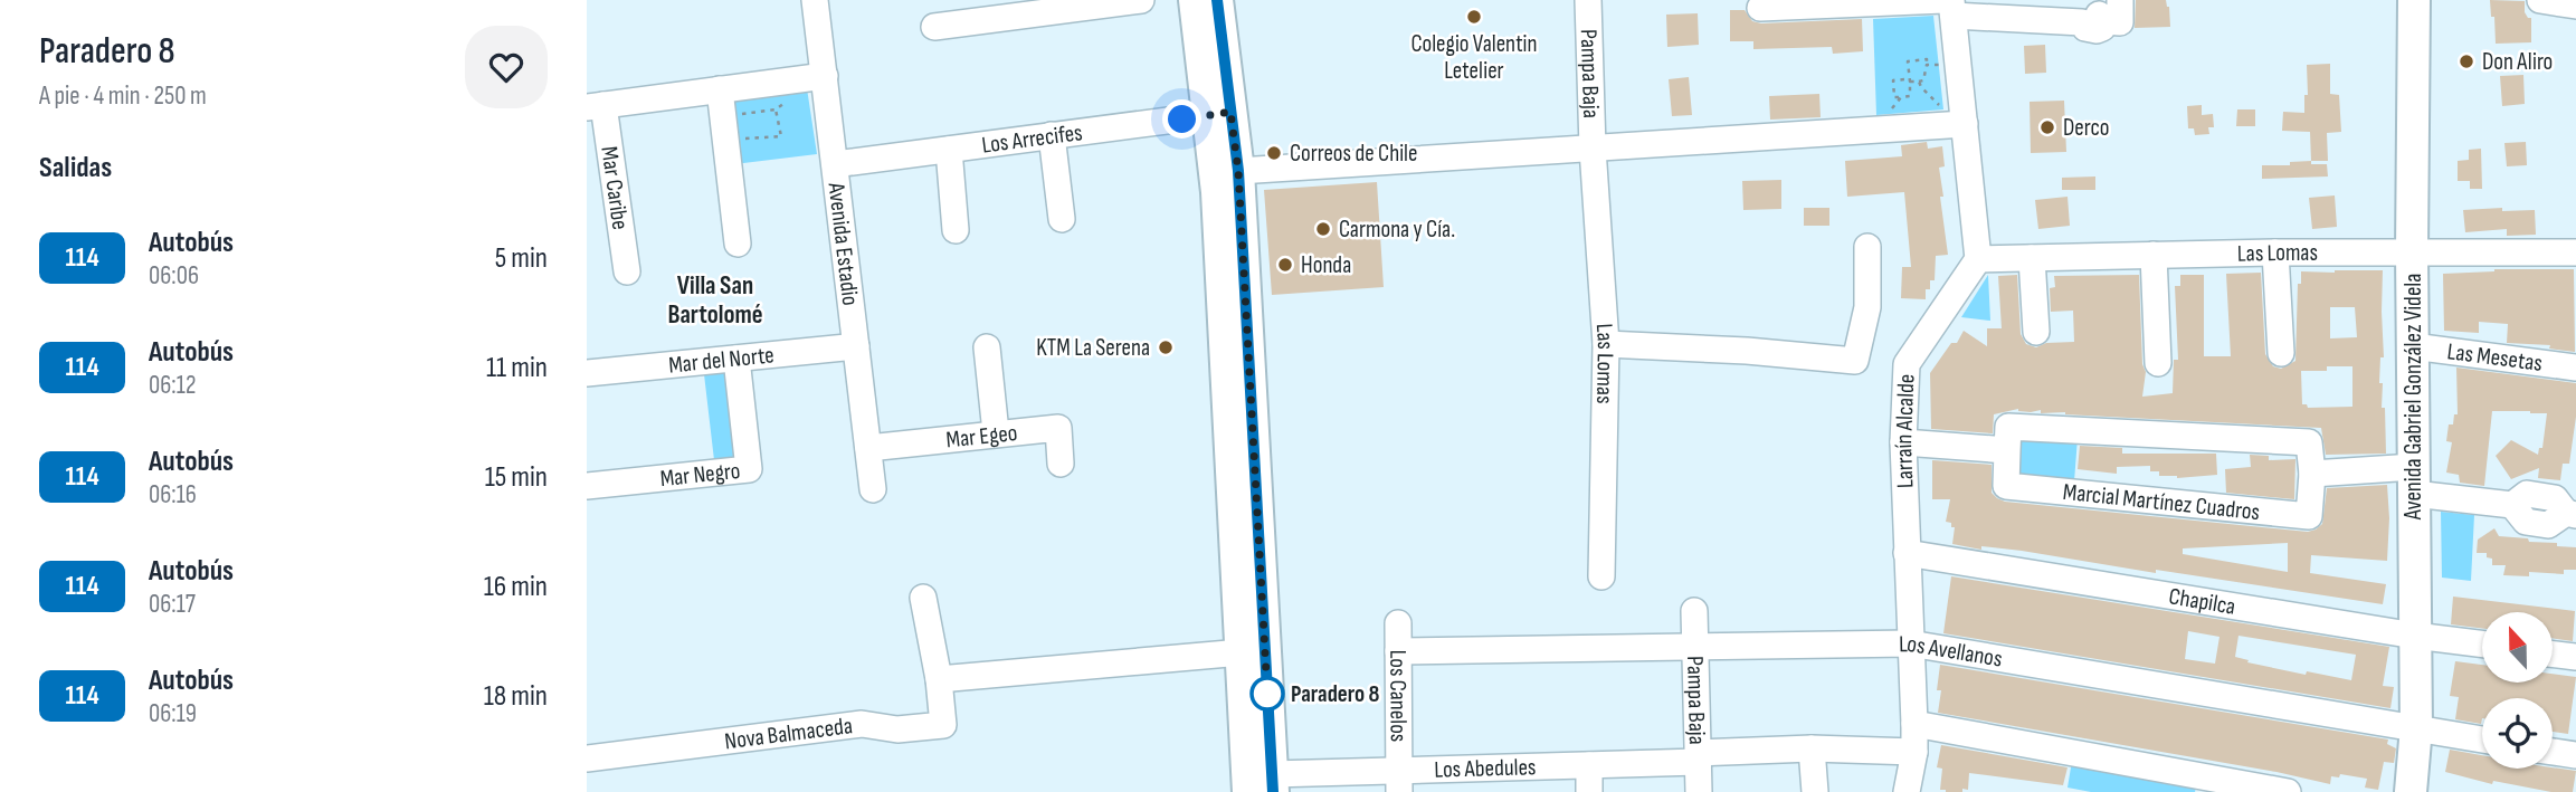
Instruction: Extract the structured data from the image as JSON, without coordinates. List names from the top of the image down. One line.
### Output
{"streets":{"main road":["Avenida Gabriel González Videla"],"street":["Pampa Baja","Los Arrecifes","Mar Caribe","Avenida Estadio","Las Lomas","Las Mesetas","Mar del Norte","Larraín Alcalde","Mar Egeo","Mar Negro","Marcial Martínez Cuadros","Chapilca","Los Avellanos","Los Canelos","Nova Balmaceda","Los Abedules"]},"crossings":[["Pampa Baja","Las Lomas"],["Pampa Baja","Los Avellanos"],["Pampa Baja","Los Abedules"],["Los Arrecifes","Avenida Estadio"],["Avenida Estadio","Mar del Norte"],["Avenida Estadio","Mar Egeo"],["Las Lomas","Avenida Gabriel González Videla"],["Las Lomas","Larraín Alcalde"],["Las Mesetas","Avenida Gabriel González Videla"],["Mar del Norte","Mar Negro"],["Avenida Gabriel González Videla","Chapilca"],["Avenida Gabriel González Videla","Los Avellanos"],["Larraín Alcalde","Chapilca"],["Larraín Alcalde","Los Avellanos"],["Larraín Alcalde","Los Abedules"],["Los Avellanos","Los Canelos"],["Los Canelos","Los Abedules"]],"districts":["Villa San Bartolomé"],"places":["Colegio Valentin Letelier","Don Aliro","Derco","Correos de Chile","Carmona y Cía.","Honda","KTM La Serena","Paradero 8"],"lines":["bus line 114"],"north":"top","page":{"heading":[["Paradero 8","A pie · 4 min · 250 m"],"Salidas"],"list":[{"mark":"114","name":"Autobús","note":"06:06","value":"5 min"},{"mark":"114","name":"Autobús","note":"06:12","value":"11 min"},{"mark":"114","name":"Autobús","note":"06:16","value":"15 min"},{"mark":"114","name":"Autobús","note":"06:17","value":"16 min"},{"mark":"114","name":"Autobús","note":"06:19","value":"18 min"}]}}
